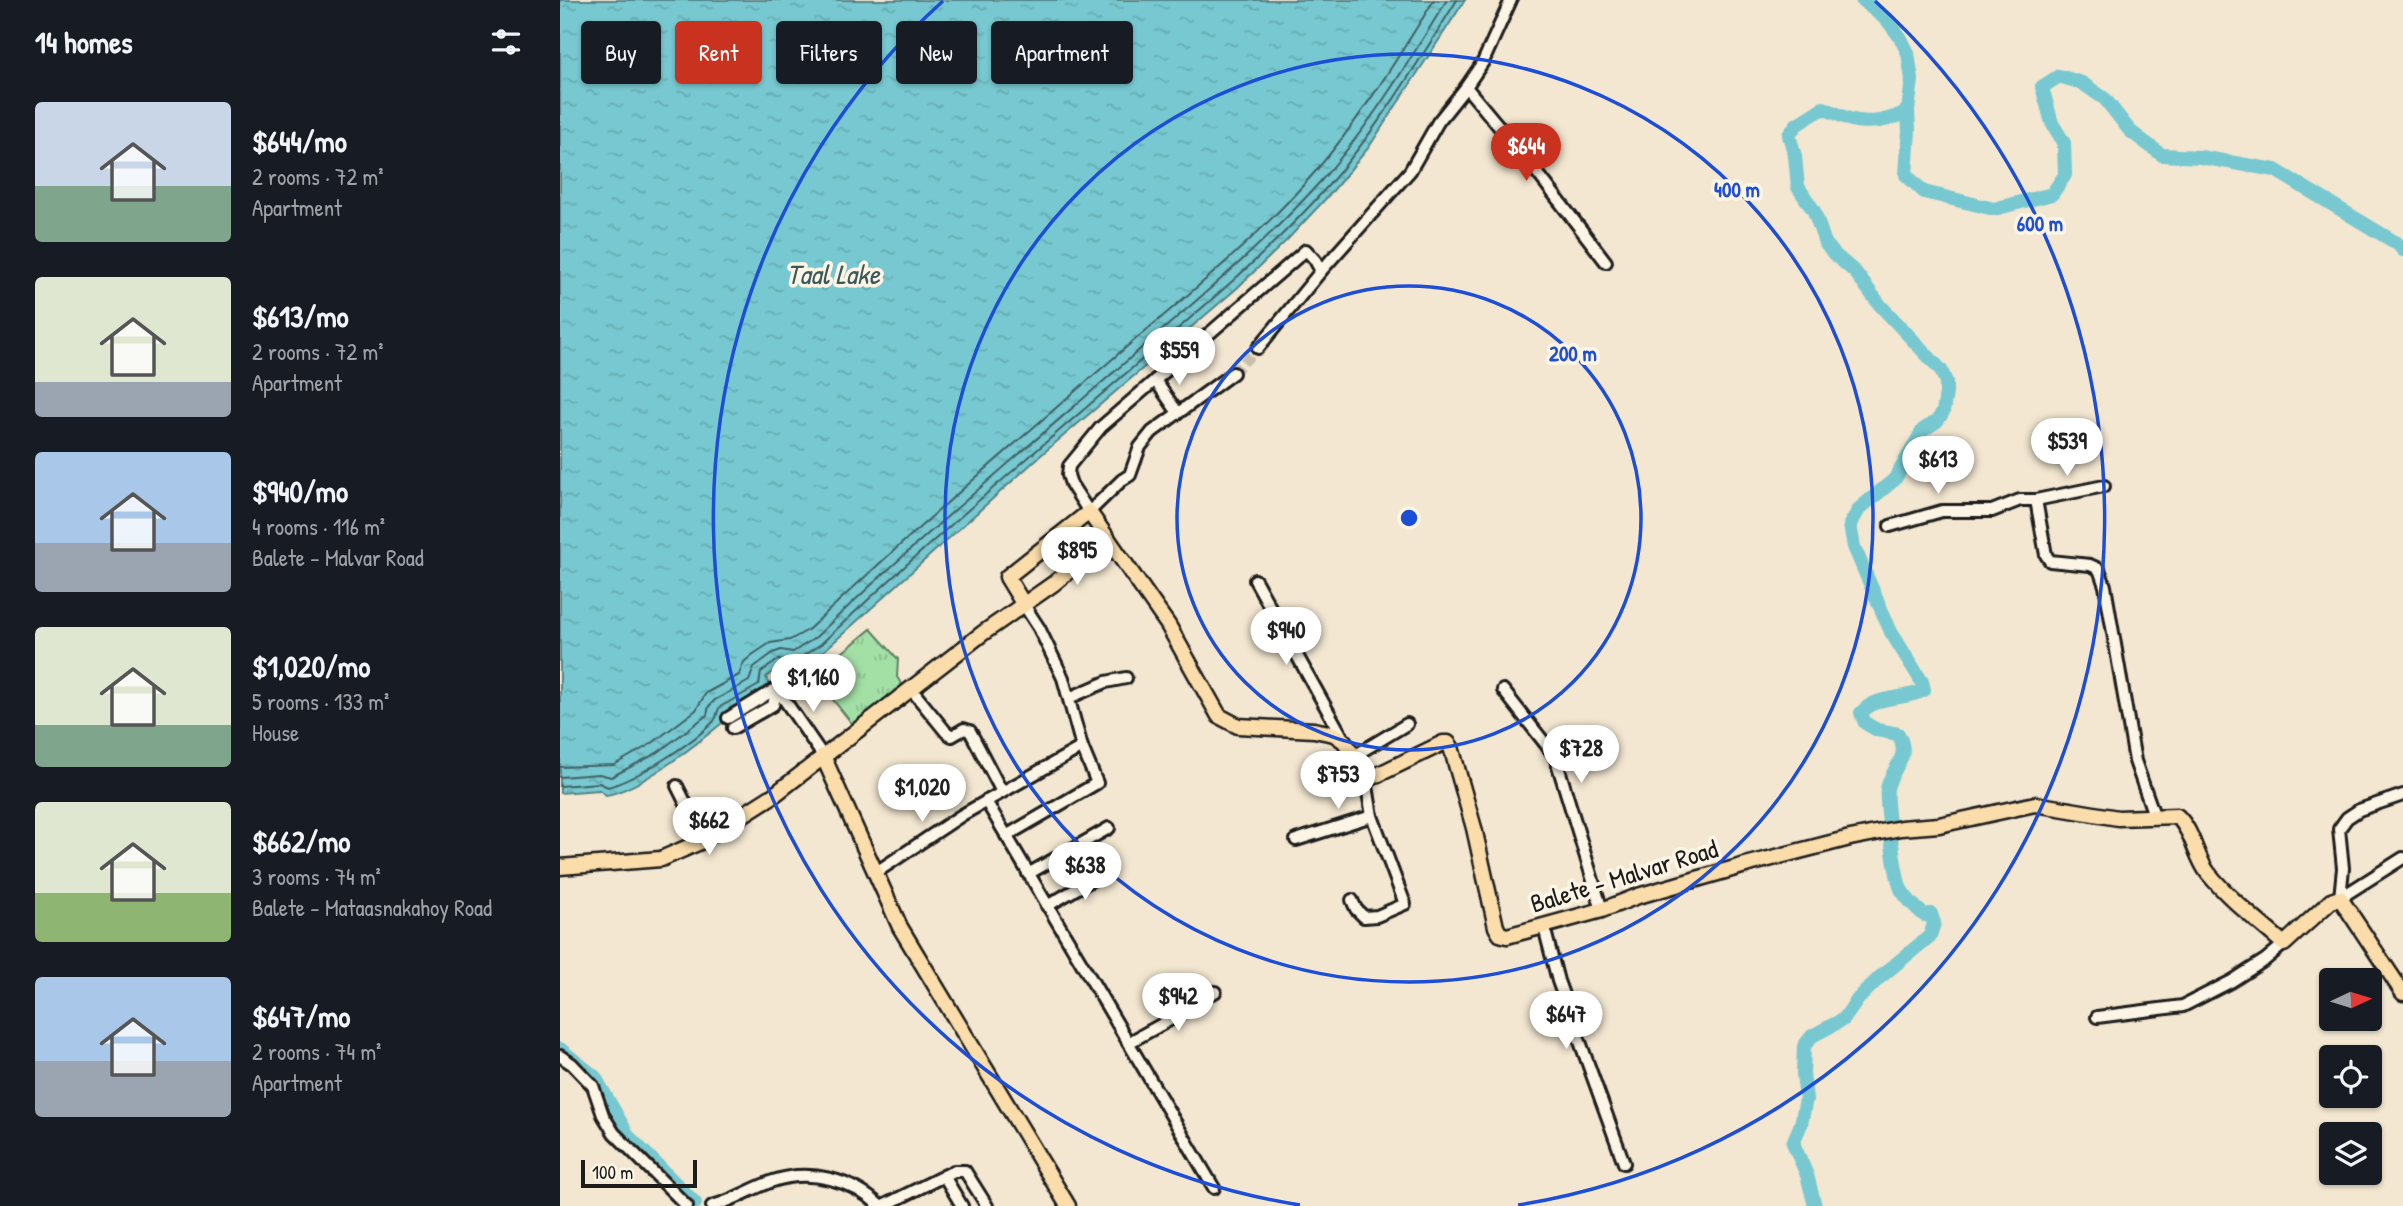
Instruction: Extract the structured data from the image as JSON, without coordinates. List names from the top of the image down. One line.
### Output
{"streets":{"main road":["Balete - Malvar Road"]},"water":["Taal Lake"],"scale_bar":"100 m","north":"right","page":{"heading":"14 homes","chip":["Buy","Rent","Filters","New","Apartment"],"list":[{"name":"$644/mo","note":"2 rooms · 72 m² · Apartment"},{"name":"$613/mo","note":"2 rooms · 72 m² · Apartment"},{"name":"$940/mo","note":"4 rooms · 116 m² · Balete - Malvar Road"},{"name":"$1,020/mo","note":"5 rooms · 133 m² · House"},{"name":"$662/mo","note":"3 rooms · 74 m² · Balete - Mataasnakahoy Road"},{"name":"$647/mo","note":"2 rooms · 74 m² · Apartment"}],"price":["$644","$559","$539","$613","$895","$940","$1,160","$728","$753","$1,020","$662","$638","$942","$647"],"scale":"100 m"},"rings":["400 m","600 m","200 m"]}
